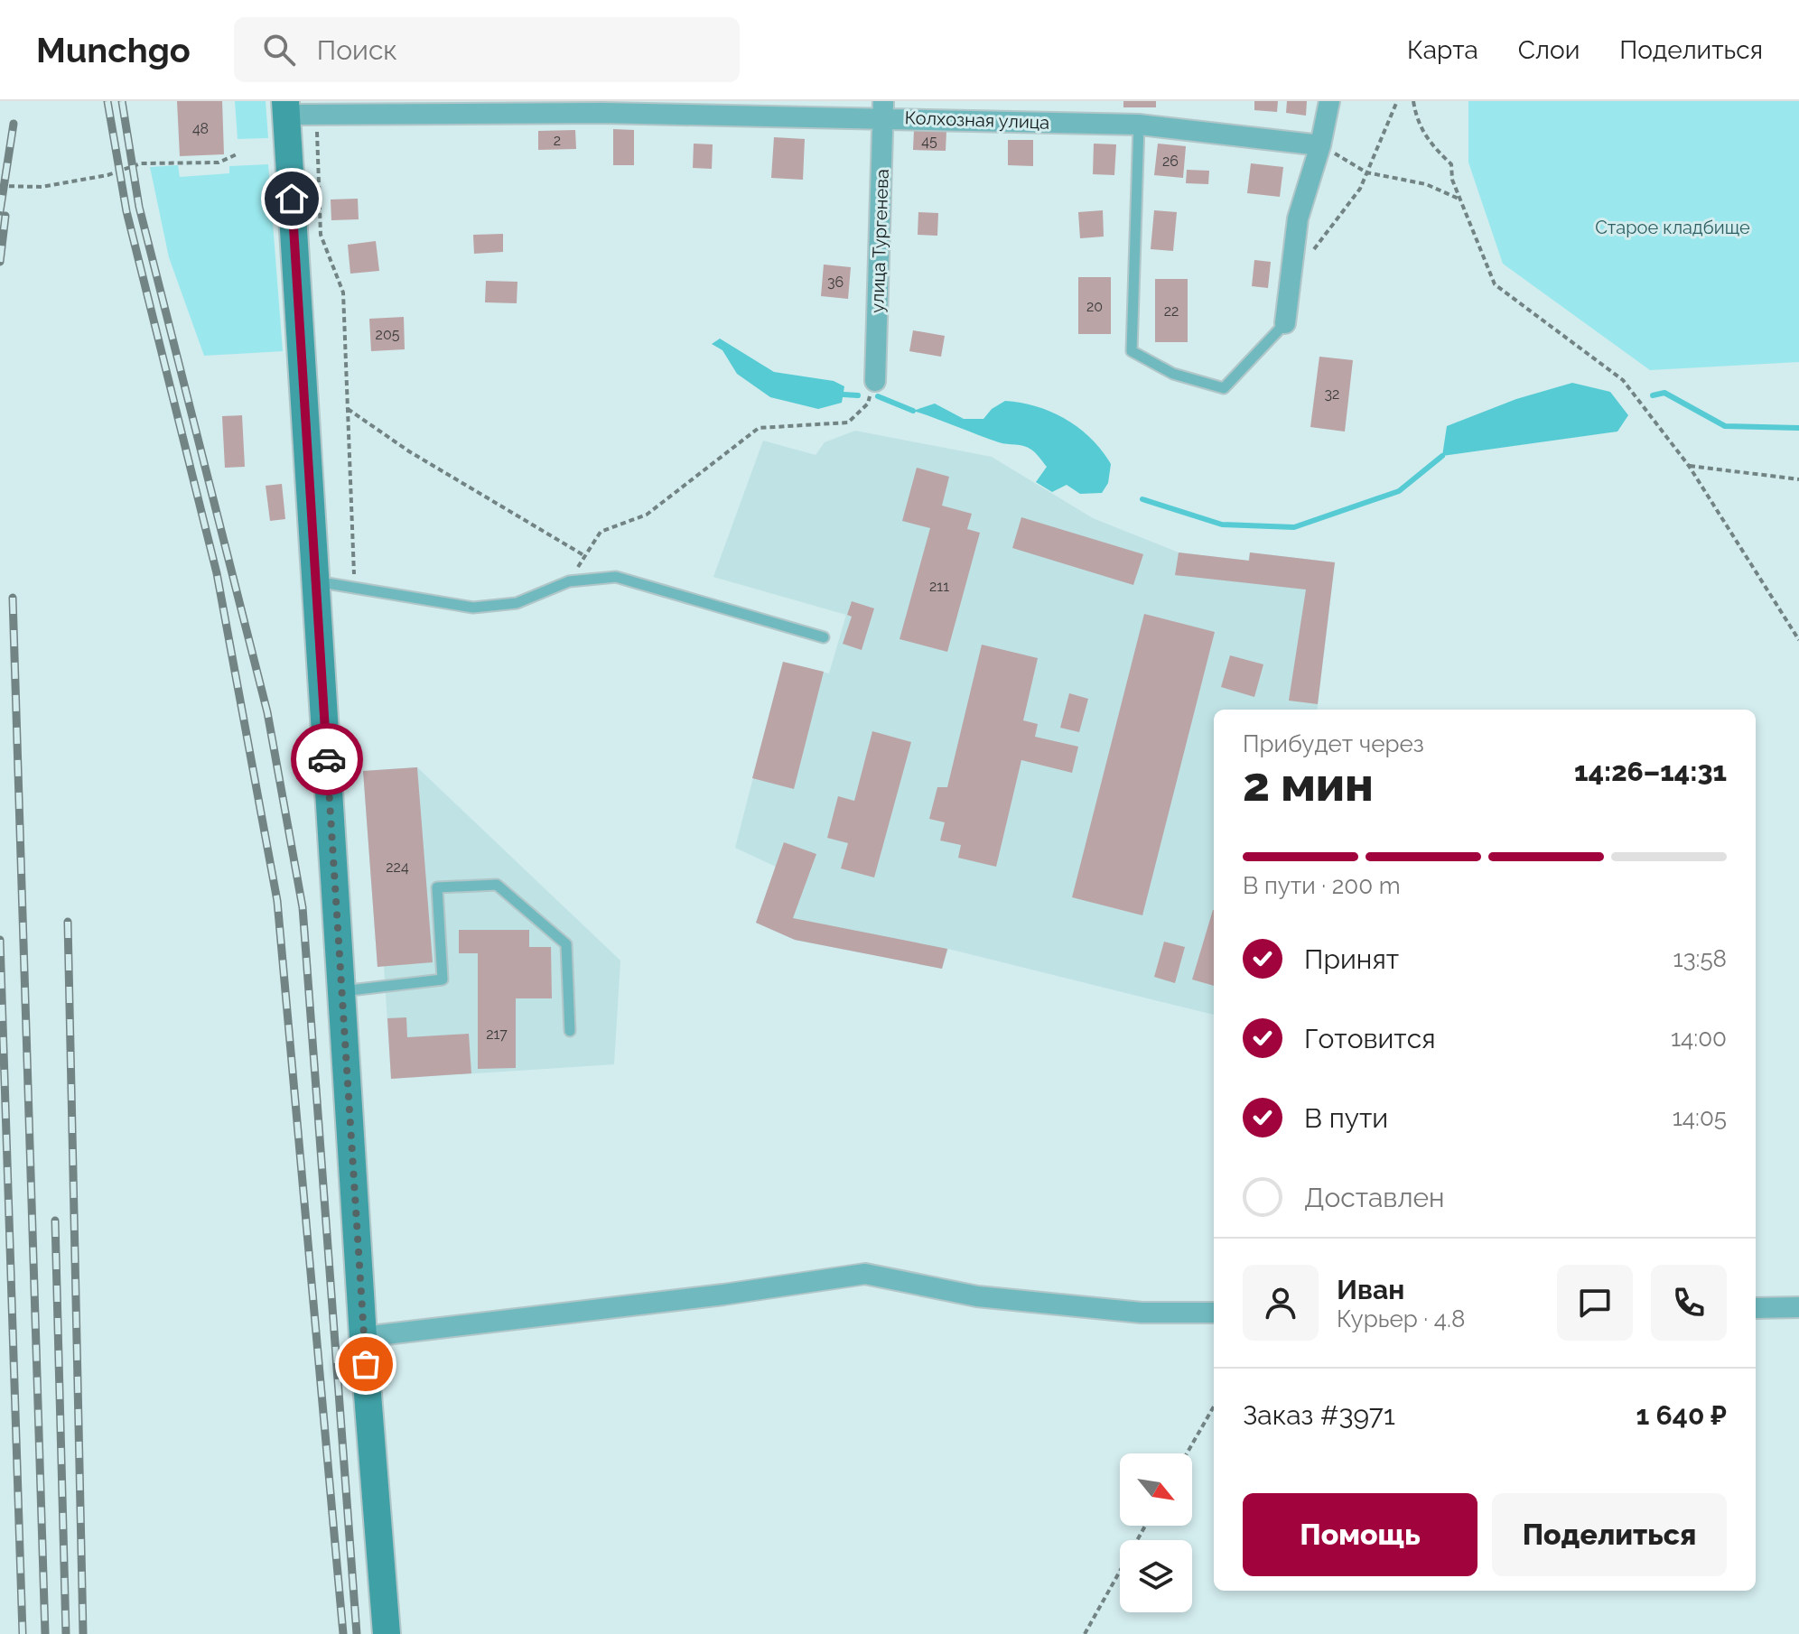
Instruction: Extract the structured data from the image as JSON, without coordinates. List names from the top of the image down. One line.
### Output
{"streets":{"street":["Колхозная улица","улица Тургенева"]},"crossings":[["Колхозная улица","улица Тургенева"]],"parks":["Старое кладбище"],"house_numbers":["48","2","45","26","36","20","22","205","32","211","224","217"],"north":"bottom right","page":{"header":"Munchgo","search":"Поиск","nav":["Карта","Слои","Поделиться"],"heading":["2 мин","Прибудет через","14:26–14:31"],"panel":["Иван","Курьер · 4.8","Заказ #3971","1 640 ₽"],"bar":"В пути · 200 m","list":[["Принят","13:58"],["Готовится","14:00"],["В пути","14:05"],"Доставлен"],"buttons":["Помощь","Поделиться"]}}
